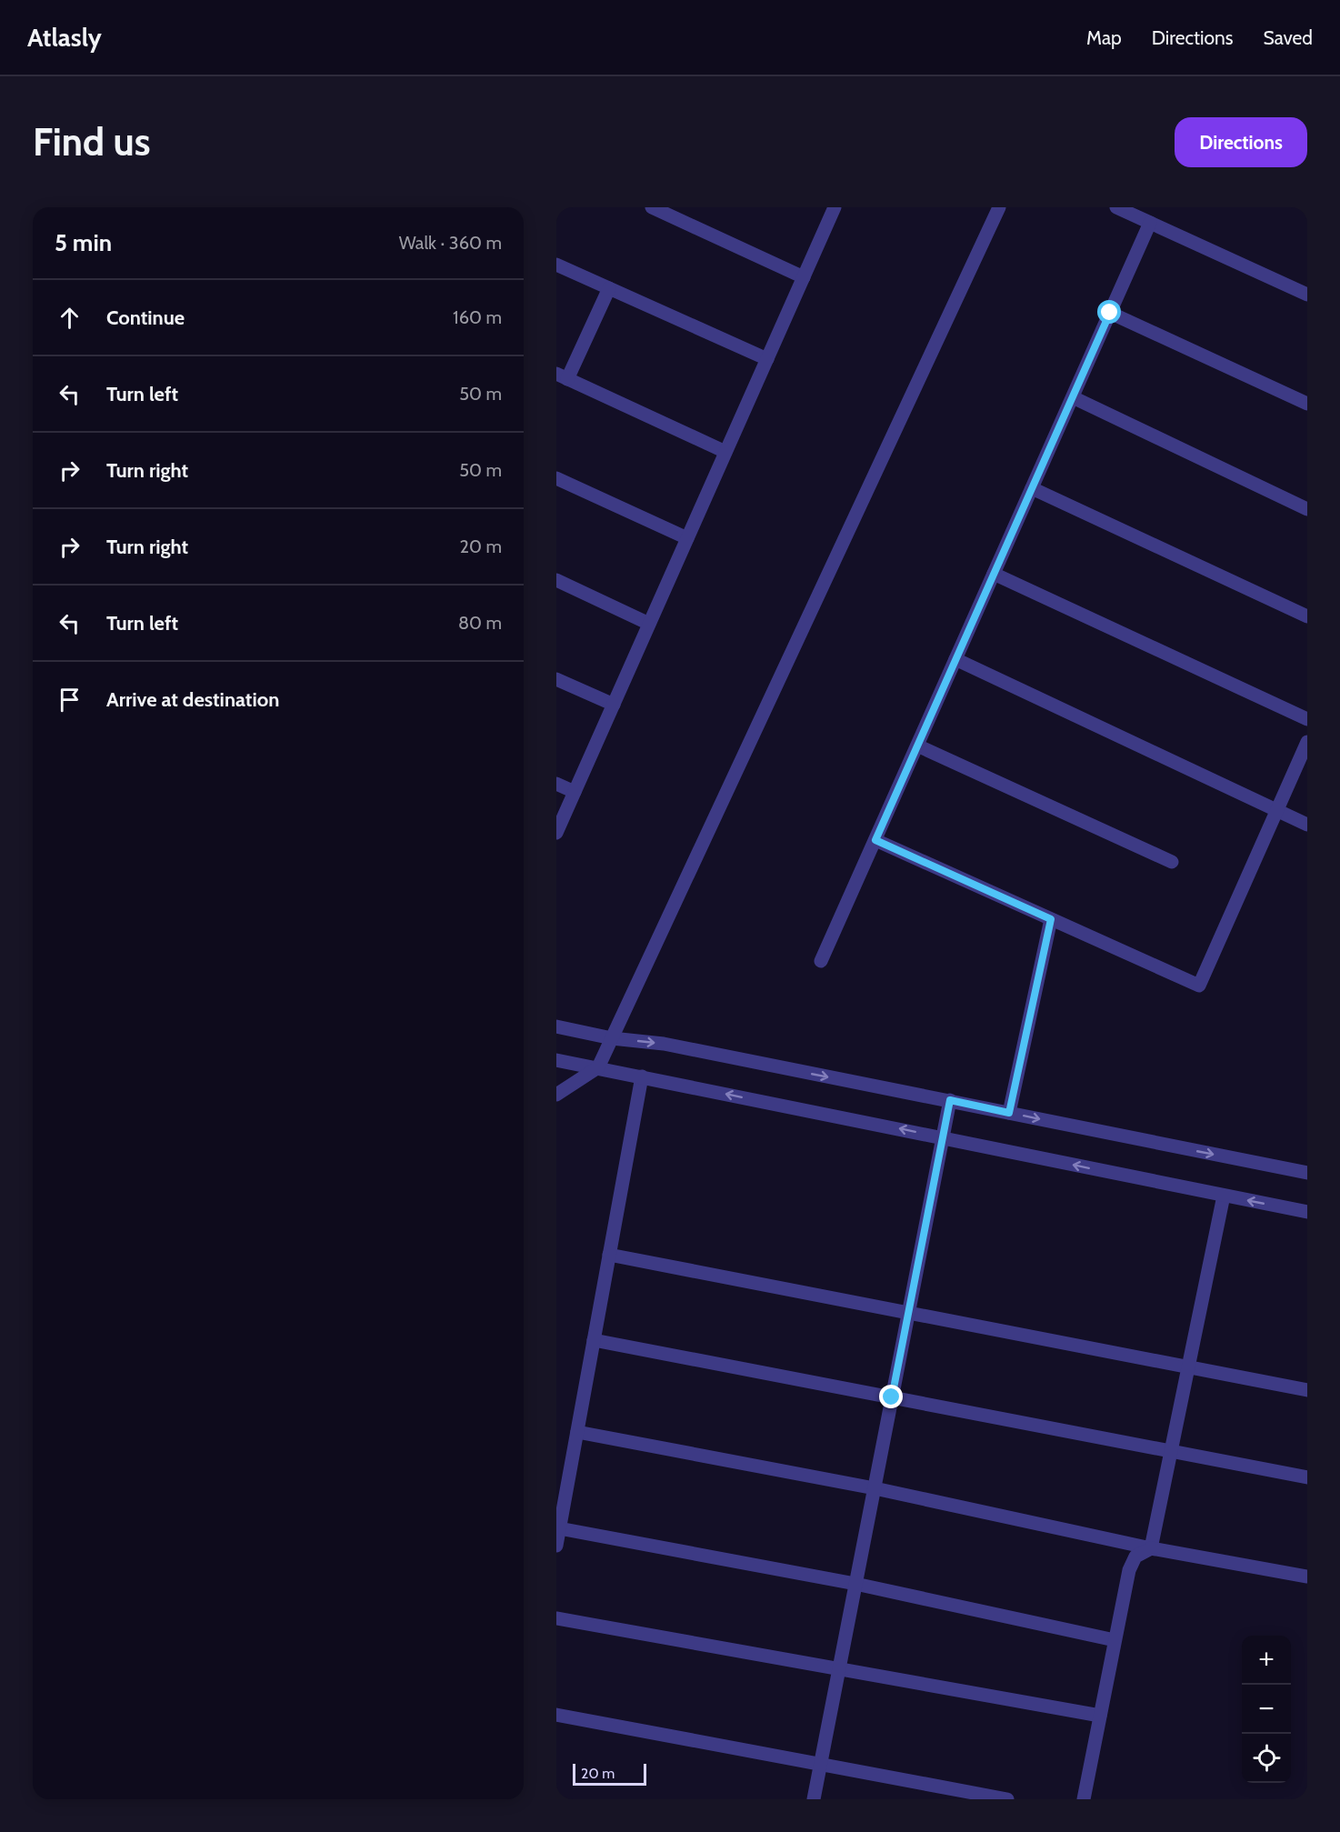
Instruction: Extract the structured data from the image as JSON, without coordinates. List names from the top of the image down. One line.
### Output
{"scale_bar":"20 m","page":{"header":"Atlasly","nav":["Map","Directions","Saved"],"buttons":"Directions","title":"Find us","heading":["5 min","Walk · 360 m"],"list":[["Continue","160 m"],["Turn left","50 m"],["Turn right","50 m"],["Turn right","20 m"],["Turn left","80 m"],"Arrive at destination"],"map_buttons":["+","−"],"scale":"20 m"}}
